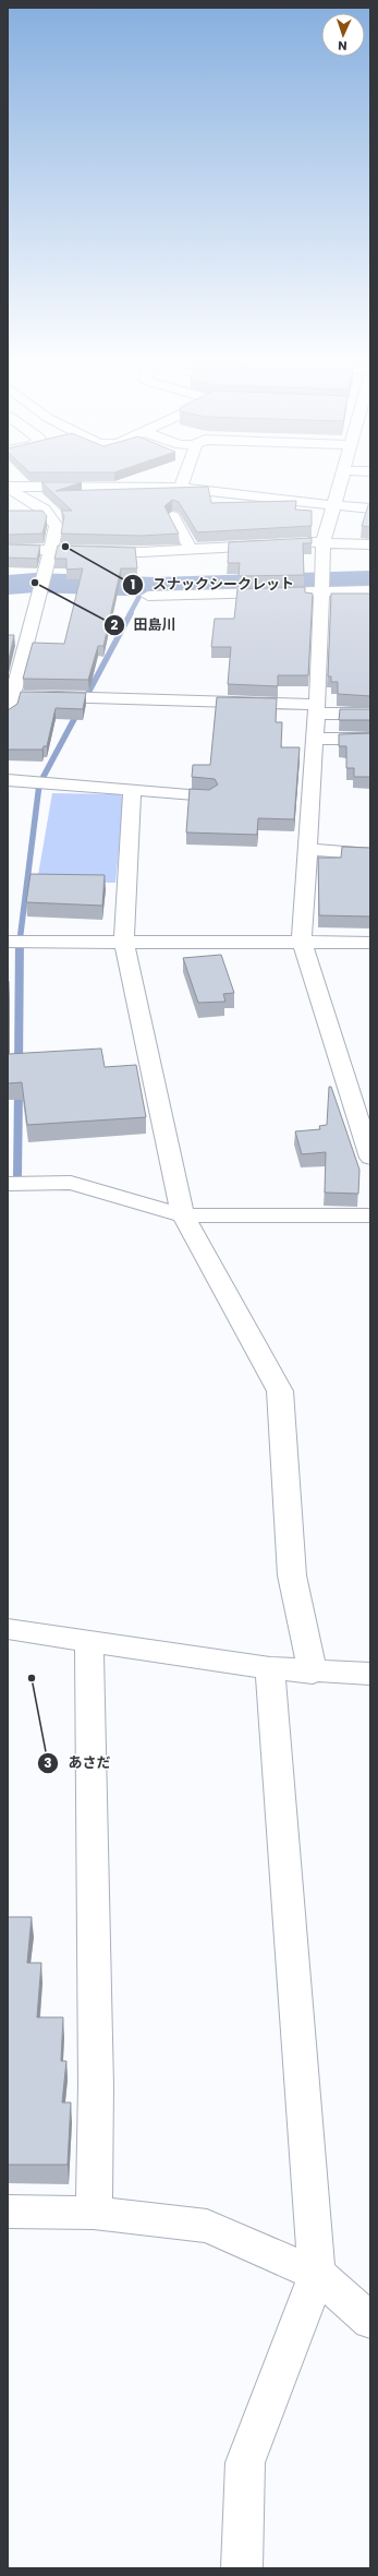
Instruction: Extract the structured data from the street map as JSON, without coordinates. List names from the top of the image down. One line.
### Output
{"places":["スナックシークレット","田島川","あさだ"],"north":"bottom"}
